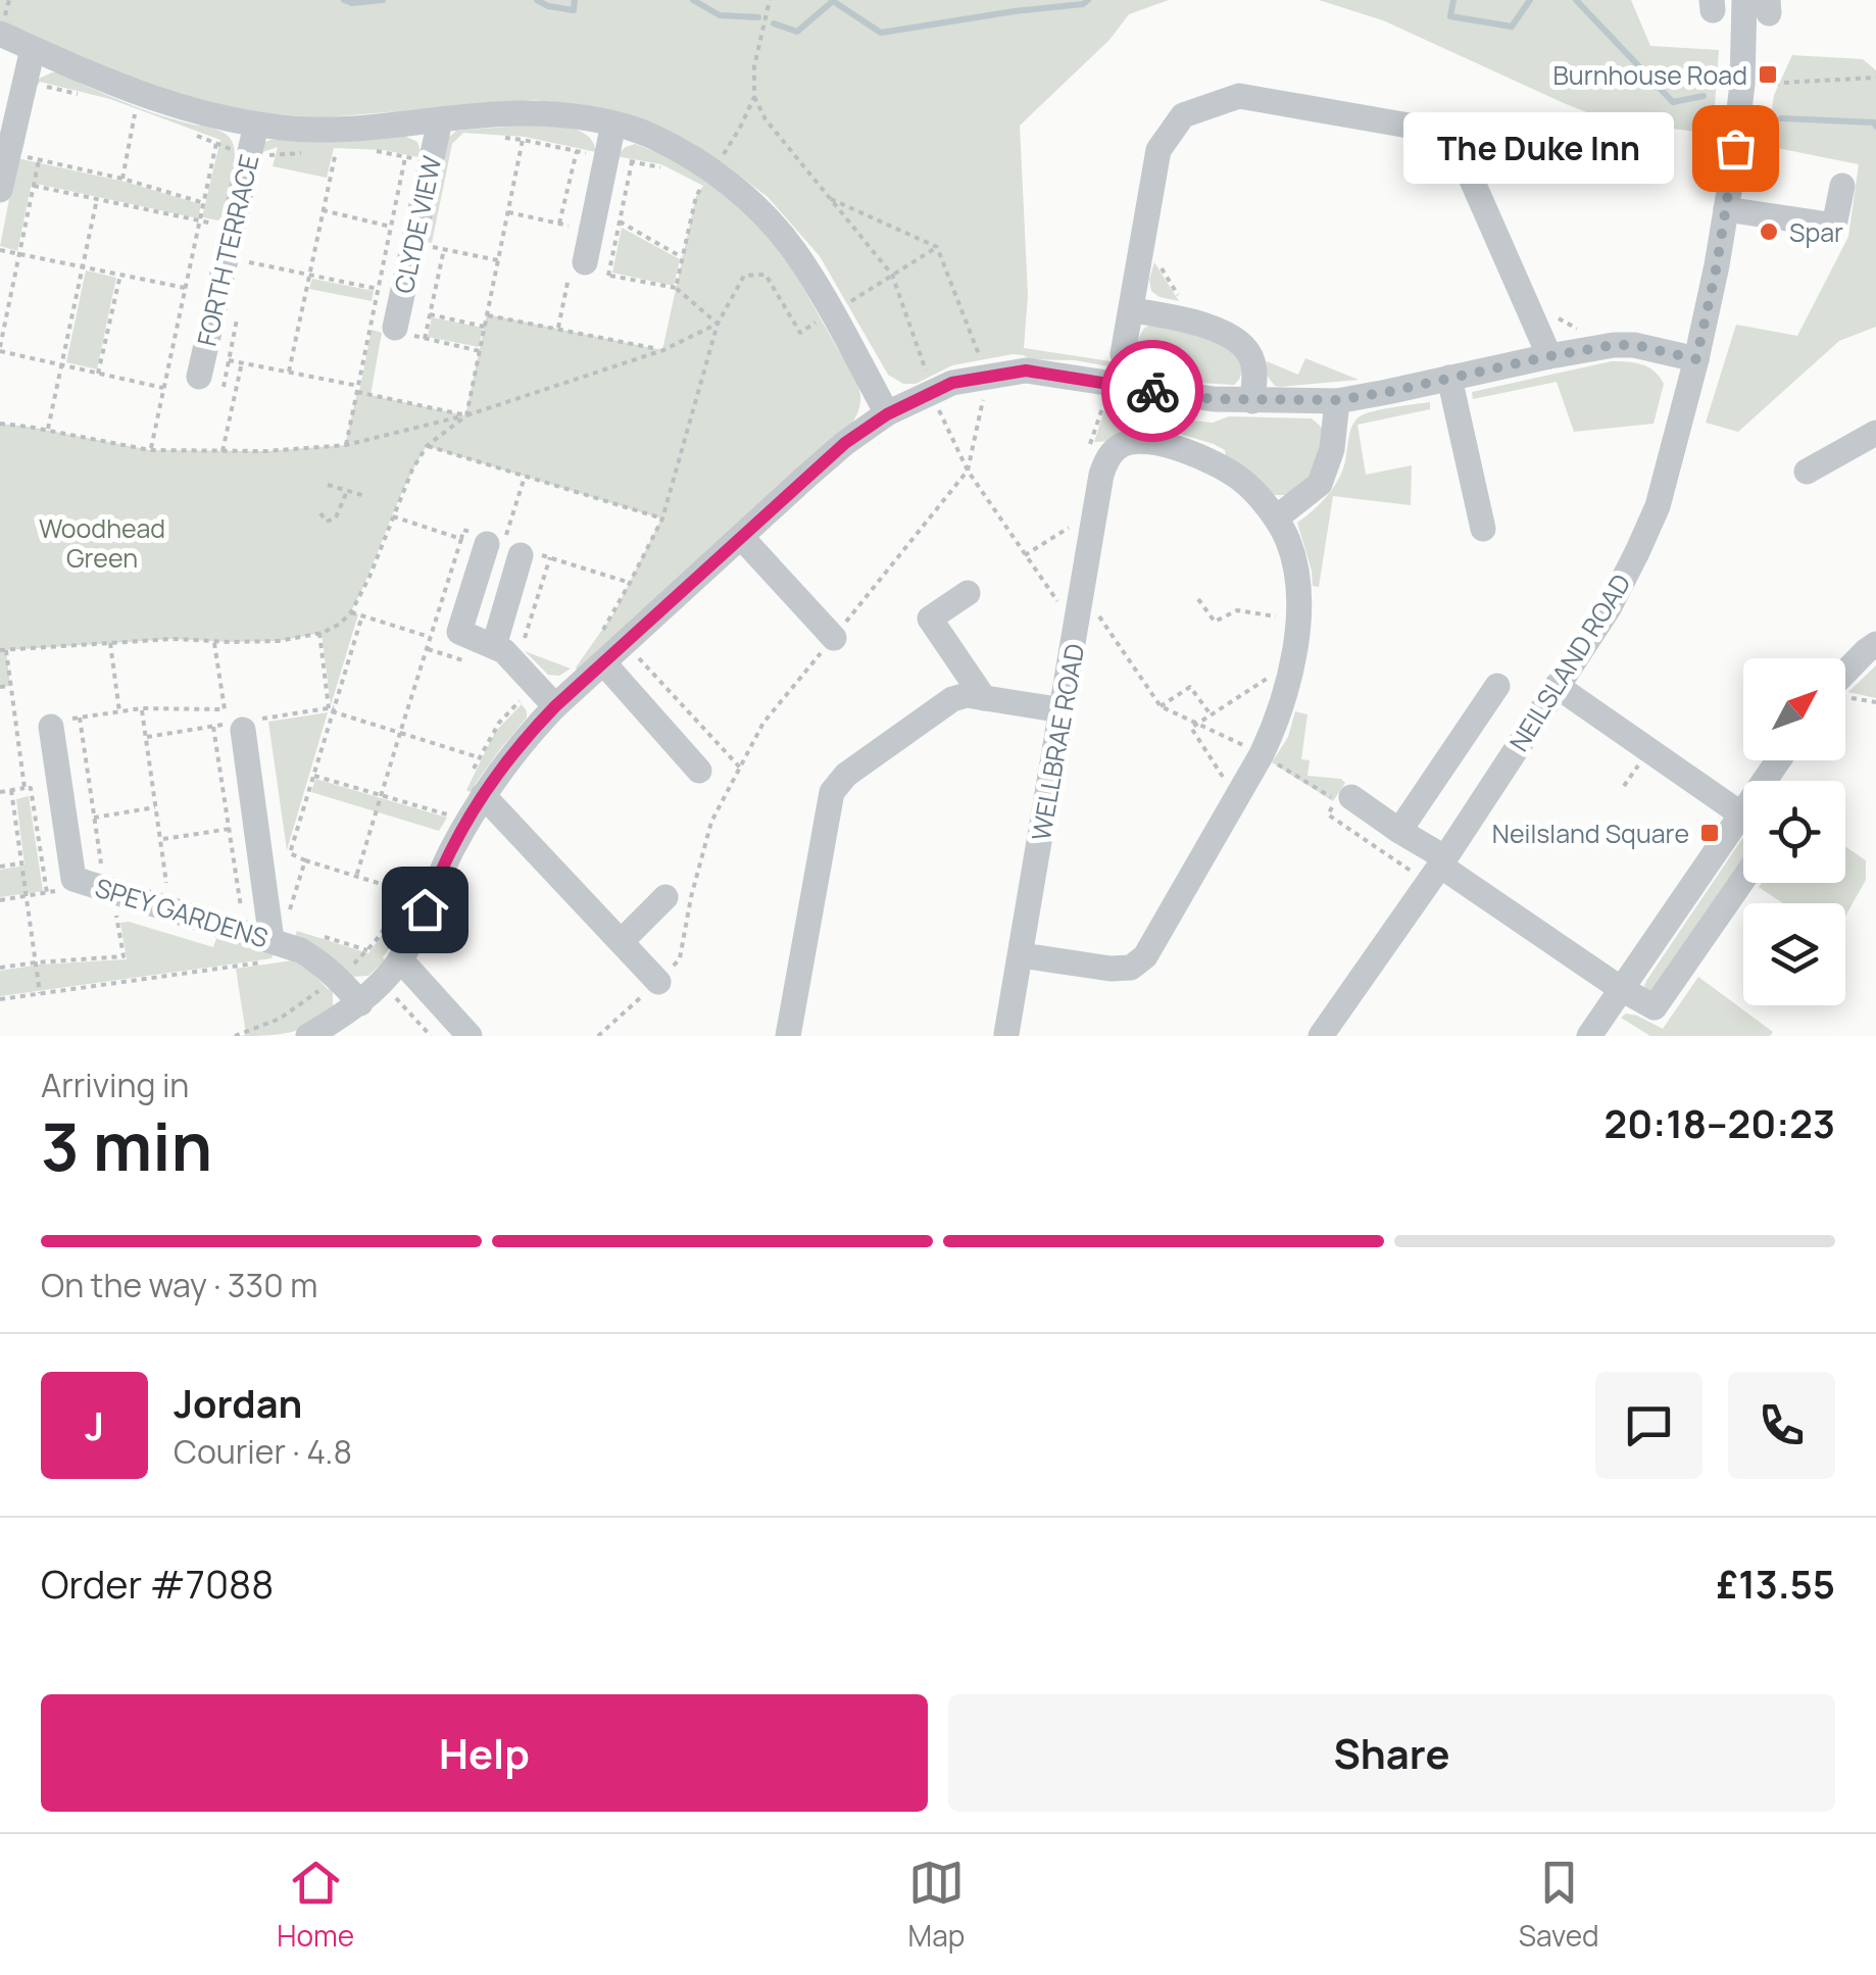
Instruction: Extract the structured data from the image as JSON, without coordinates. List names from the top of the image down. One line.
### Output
{"streets":{"street":["CLYDE VIEW","FORTH TERRACE","NEILSLAND ROAD","WELLBRAE ROAD","SPEY GARDENS"]},"parks":["Woodhead Green"],"places":{"transit":["Burnhouse Road","Neilsland Square"],"other":["The Duke Inn","Spar"]},"north":"top right","page":{"bubble":"The Duke Inn","heading":["3 min","Arriving in","20:18–20:23"],"panel":["Jordan","Courier · 4.8","Order #7088","£13.55"],"bar":"On the way · 330 m","round":"J","buttons":["Help","Share"],"tabs":["Home","Map","Saved"]}}
